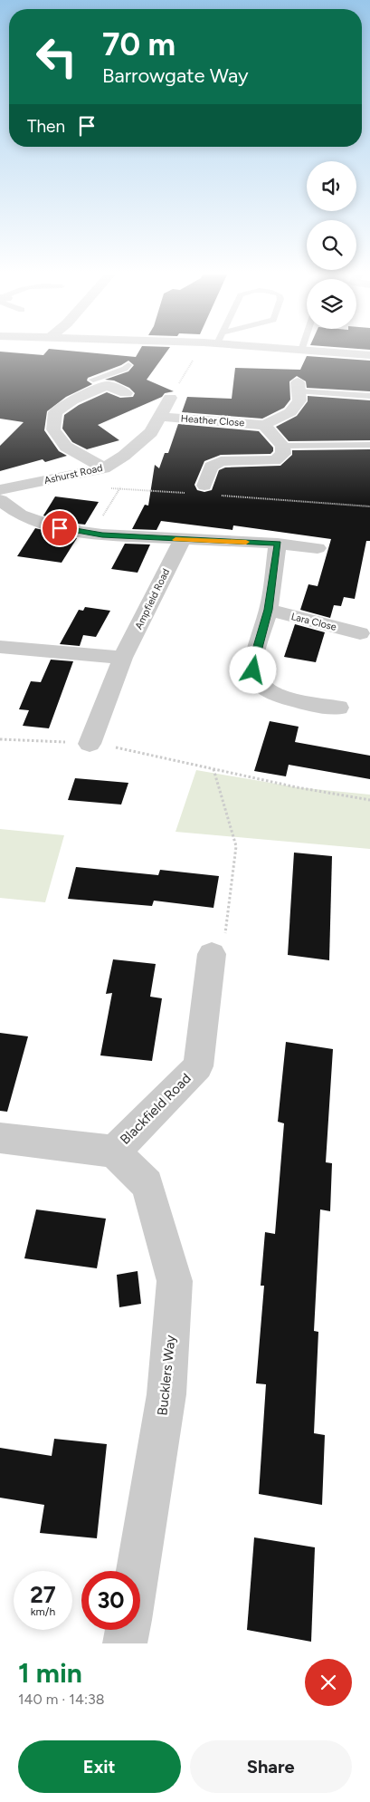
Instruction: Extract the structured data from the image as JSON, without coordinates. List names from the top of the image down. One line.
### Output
{"streets":{"street":["Heather Close","Ashurst Road","Ampfield Road","Lara Close","Blackfield Road","Bucklers Way"]},"crossings":[["Heather Close","Ashurst Road"],["Blackfield Road","Bucklers Way"]],"page":{"turn":["70 m","Barrowgate Way"],"then":"Then","speed":"27 km/h","limit":"30","heading":["1 min","140 m · 14:38"],"buttons":["Exit","Share"]}}
